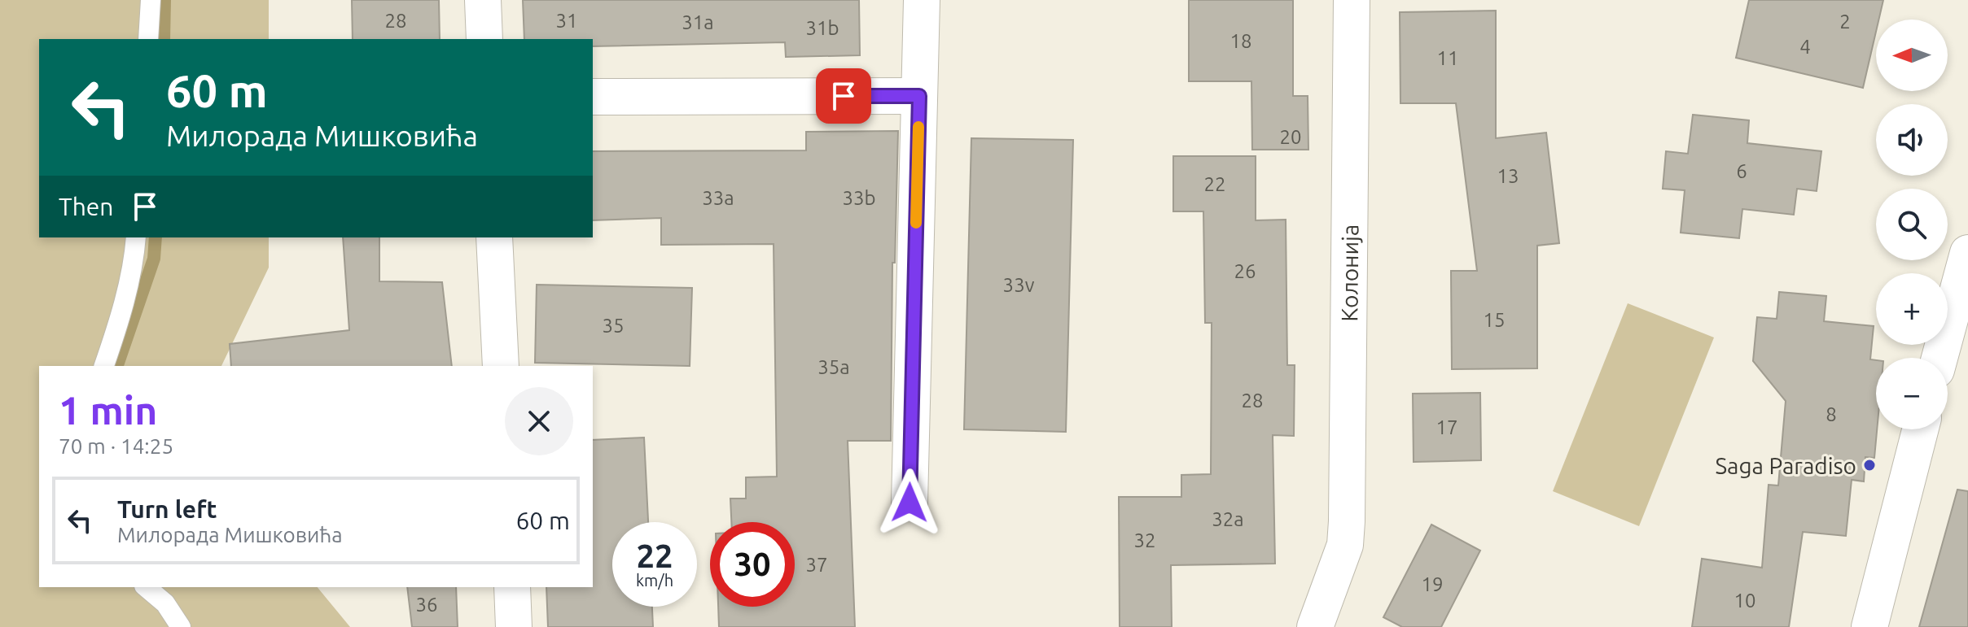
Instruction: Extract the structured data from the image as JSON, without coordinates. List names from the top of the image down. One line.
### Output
{"streets":{"street":["Колонија"]},"places":["Saga Paradiso"],"house_numbers":["28","31","2","31a","31b","18","4","11","20","6","13","22","33a","33b","26","33v","15","35","35a","28","8","17","32a","32","37","19","10","36"],"north":"left","page":{"map_buttons":["+","−"],"turn":["60 m","Милорада Мишковића"],"then":"Then","heading":["1 min","70 m · 14:25"],"list":[{"name":"Turn left","note":"Милорада Мишковића","value":"60 m"}],"speed":"22 km/h","limit":"30"}}
